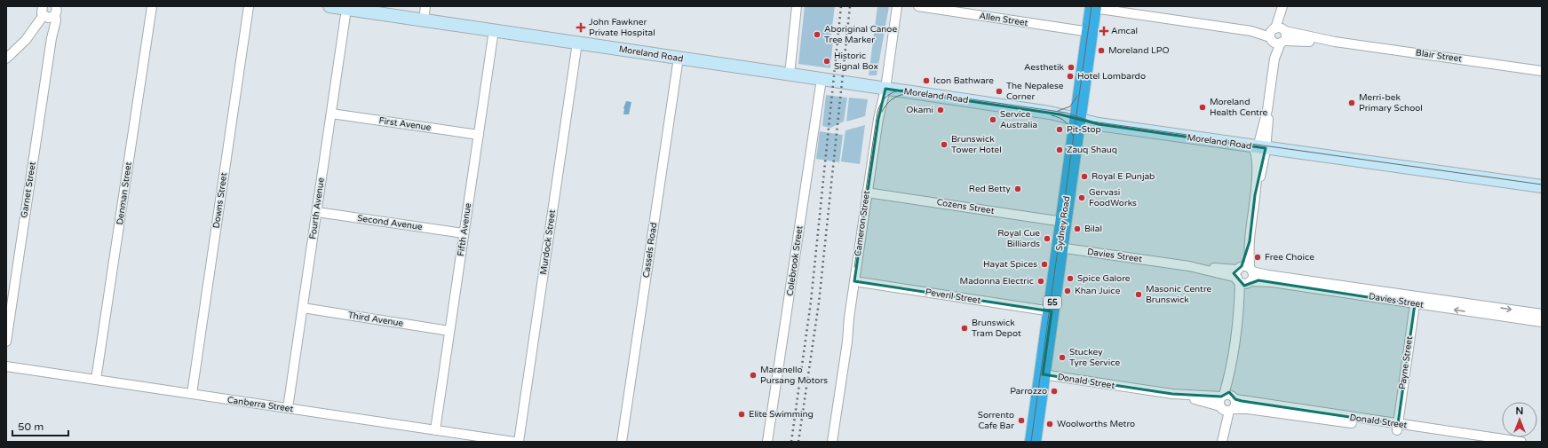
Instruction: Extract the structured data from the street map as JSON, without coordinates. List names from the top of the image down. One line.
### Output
{"streets":{"highway":["Sydney Road","55"],"main road":["Moreland Road"],"street":["Allen Street","Blair Street","First Avenue","Garnet Street","Denman Street","Downs Street","Cozens Street","Fourth Avenue","Second Avenue","Cameron Street","Fifth Avenue","Murdock Street","Cassels Road","Davies Street","Colebrook Street","Peveril Street","Third Avenue","Payne Street","Donald Street","Canberra Street"]},"crossings":[["Allen Street","Sydney Road"],["Moreland Road","Fourth Avenue"],["Moreland Road","Cameron Street"],["Moreland Road","Sydney Road"],["Moreland Road","Fifth Avenue"],["Moreland Road","Murdock Street"],["Moreland Road","Cassels Road"],["Moreland Road","Colebrook Street"],["Blair Street","Sydney Road"],["First Avenue","Fourth Avenue"],["First Avenue","Fifth Avenue"],["Denman Street","Canberra Street"],["Downs Street","Canberra Street"],["Cozens Street","Cameron Street"],["Cozens Street","Sydney Road"],["Fourth Avenue","Second Avenue"],["Fourth Avenue","Third Avenue"],["Fourth Avenue","Canberra Street"],["Second Avenue","Fifth Avenue"],["Cameron Street","Peveril Street"],["Sydney Road","Davies Street"],["Sydney Road","Peveril Street"],["Sydney Road","Donald Street"],["Fifth Avenue","Third Avenue"],["Fifth Avenue","Canberra Street"],["Davies Street","Payne Street"],["Payne Street","Donald Street"]],"places":{"health":["John Fawkner Private Hospital","Amcal"],"other":["Aboriginal Canoe Tree Marker","Moreland LPO","Historic Signal Box","Aesthetik","Hotel Lombardo","Icon Bathware","The Nepalese Corner","Merri-bek Primary School","Moreland Health Centre","Okami","Service Australia","Pit-Stop","Brunswick Tower Hotel","Zauq Shauq","Royal E Punjab","Red Betty","Gervasi FoodWorks","Bilal","Royal Cue Billiards","Free Choice","Hayat Spices","Spice Galore","Madonna Electric","Khan Juice","Masonic Centre Brunswick","Brunswick Tram Depot","Stuckey Tyre Service","Maranello Pursang Motors","Parrozzo","Elite Swimming","Sorrento Cafe Bar","Woolworths Metro"]},"scale_bar":"50 m","north":"top"}
